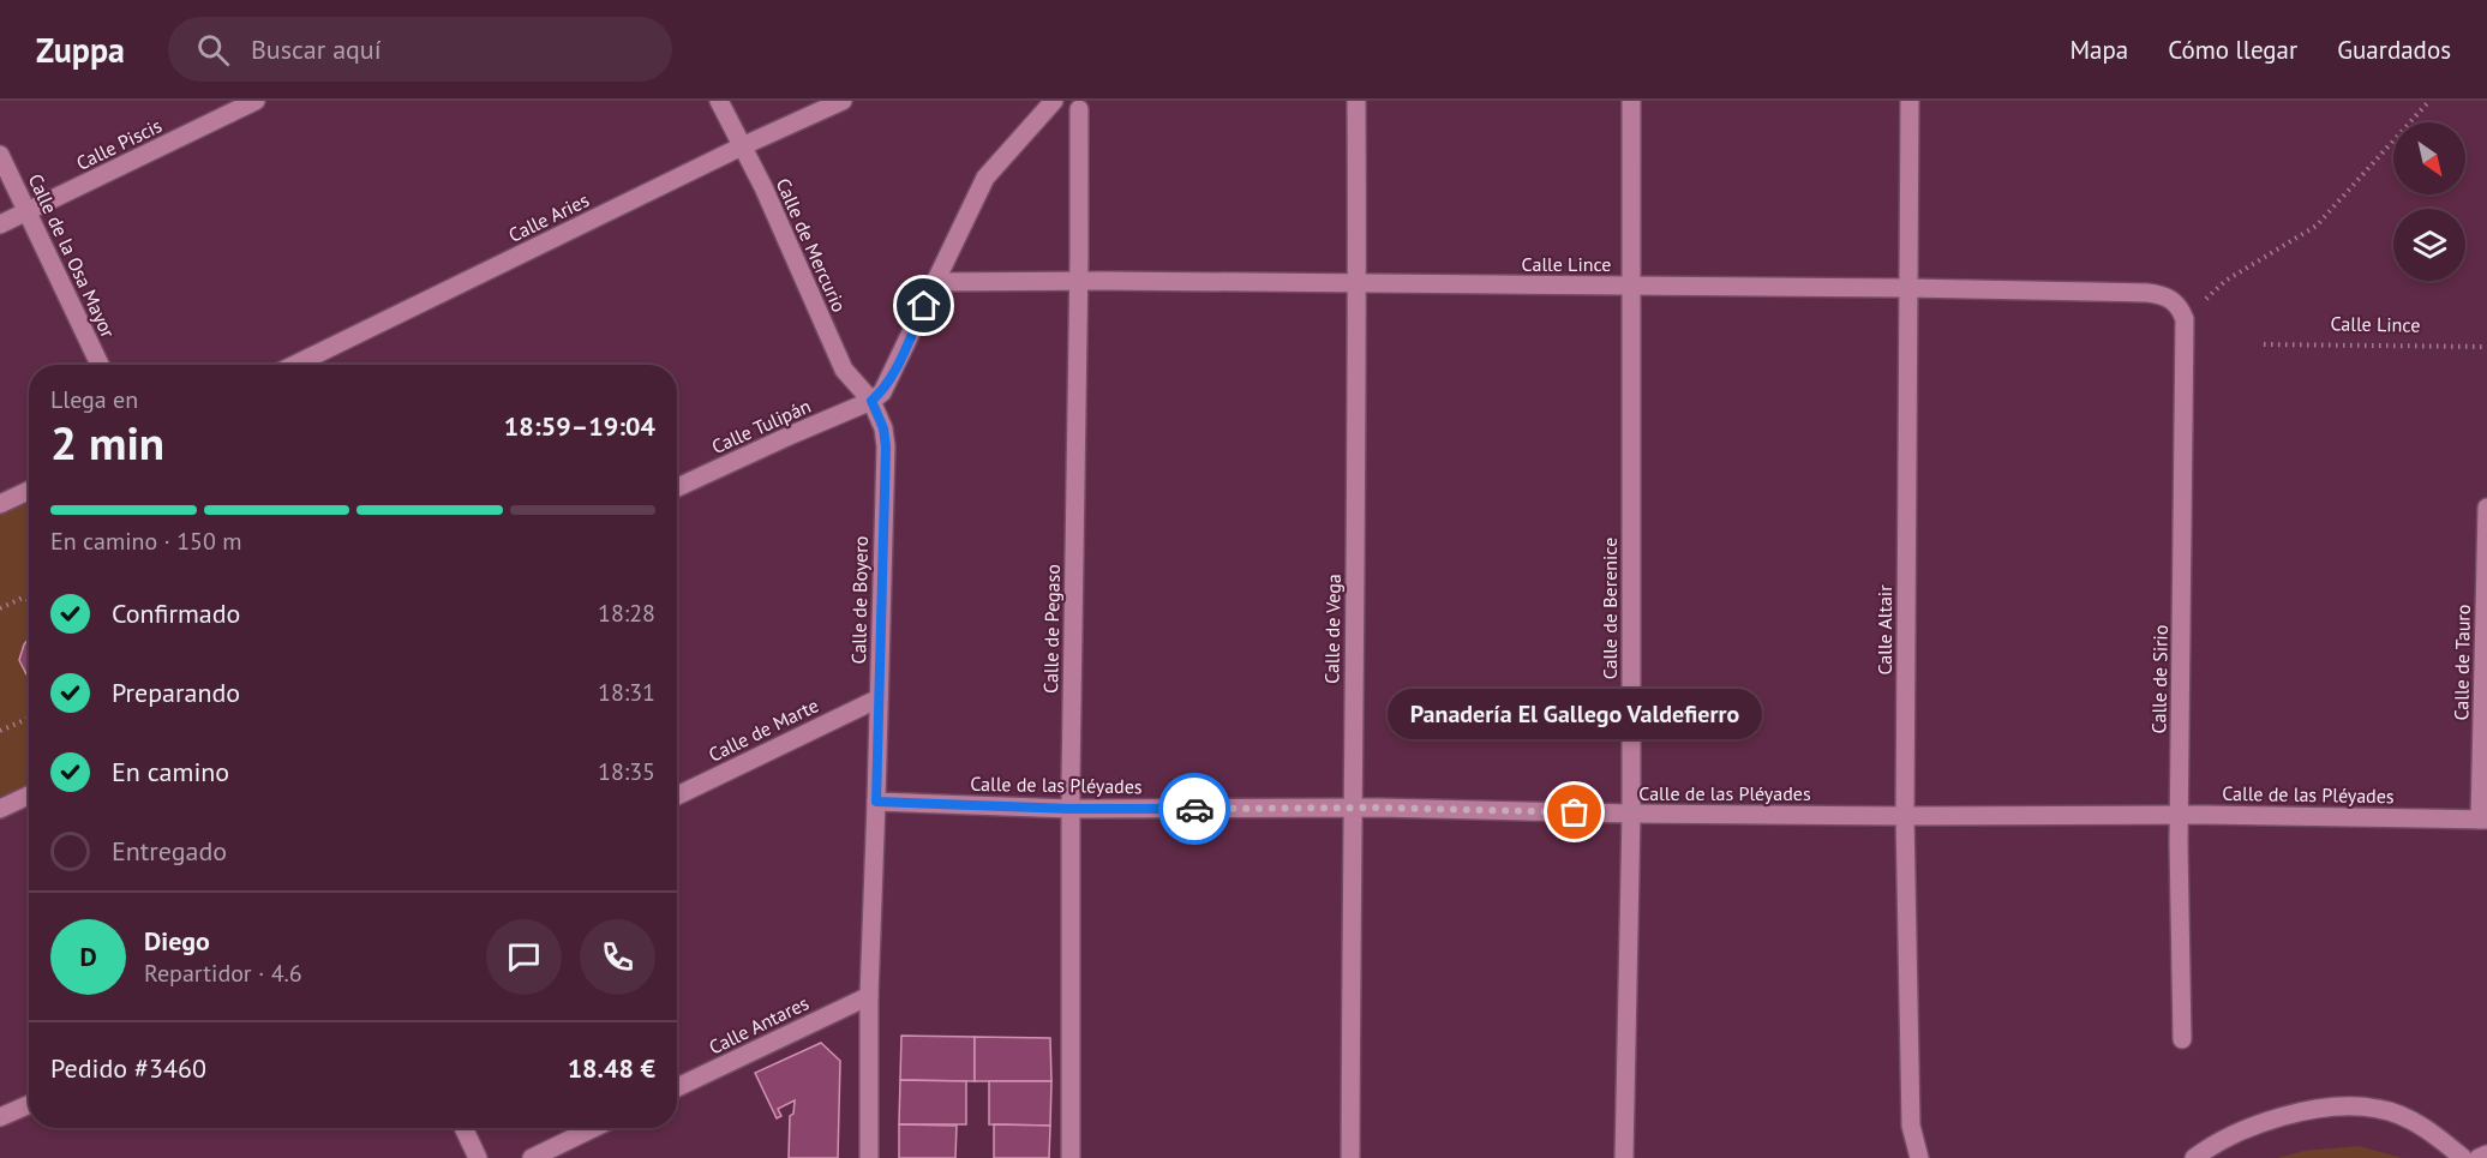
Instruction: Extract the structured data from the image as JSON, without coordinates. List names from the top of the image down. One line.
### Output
{"streets":{"street":["Calle Piscis","Calle Aries","Calle de Mercurio","Calle de la Osa Mayor","Calle Lince","Calle Tulipán","Calle de Boyero","Calle de Berenice","Calle de Pegaso","Calle de Vega","Calle Altair","Calle de Tauro","Calle de Sirio","Calle de Marte","Calle de las Pléyades","Calle Antares"]},"crossings":[["Calle Piscis","Calle de la Osa Mayor"],["Calle Aries","Calle de Mercurio"],["Calle de Mercurio","Calle Tulipán"],["Calle de Mercurio","Calle de Boyero"],["Calle Lince","Calle de Berenice"],["Calle Lince","Calle de Pegaso"],["Calle Lince","Calle de Vega"],["Calle Lince","Calle Altair"],["Calle Lince","Calle de Sirio"],["Calle Tulipán","Calle de Boyero"],["Calle de Boyero","Calle de Marte"],["Calle de Boyero","Calle de las Pléyades"],["Calle de Boyero","Calle Antares"],["Calle de Berenice","Calle de las Pléyades"],["Calle de Pegaso","Calle de las Pléyades"],["Calle de Vega","Calle de las Pléyades"],["Calle Altair","Calle de las Pléyades"],["Calle de Tauro","Calle de las Pléyades"],["Calle de Sirio","Calle de las Pléyades"]],"places":["Panadería El Gallego Valdefierro"],"north":"bottom right","page":{"header":"Zuppa","search":"Buscar aquí","nav":["Mapa","Cómo llegar","Guardados"],"heading":["2 min","Llega en","18:59–19:04"],"panel":["Diego","Repartidor · 4.6","Pedido #3460","18.48 €"],"bar":"En camino · 150 m","list":[["Confirmado","18:28"],["Preparando","18:31"],["En camino","18:35"],"Entregado"],"bubble":"Panadería El Gallego Valdefierro","round":"D"}}
